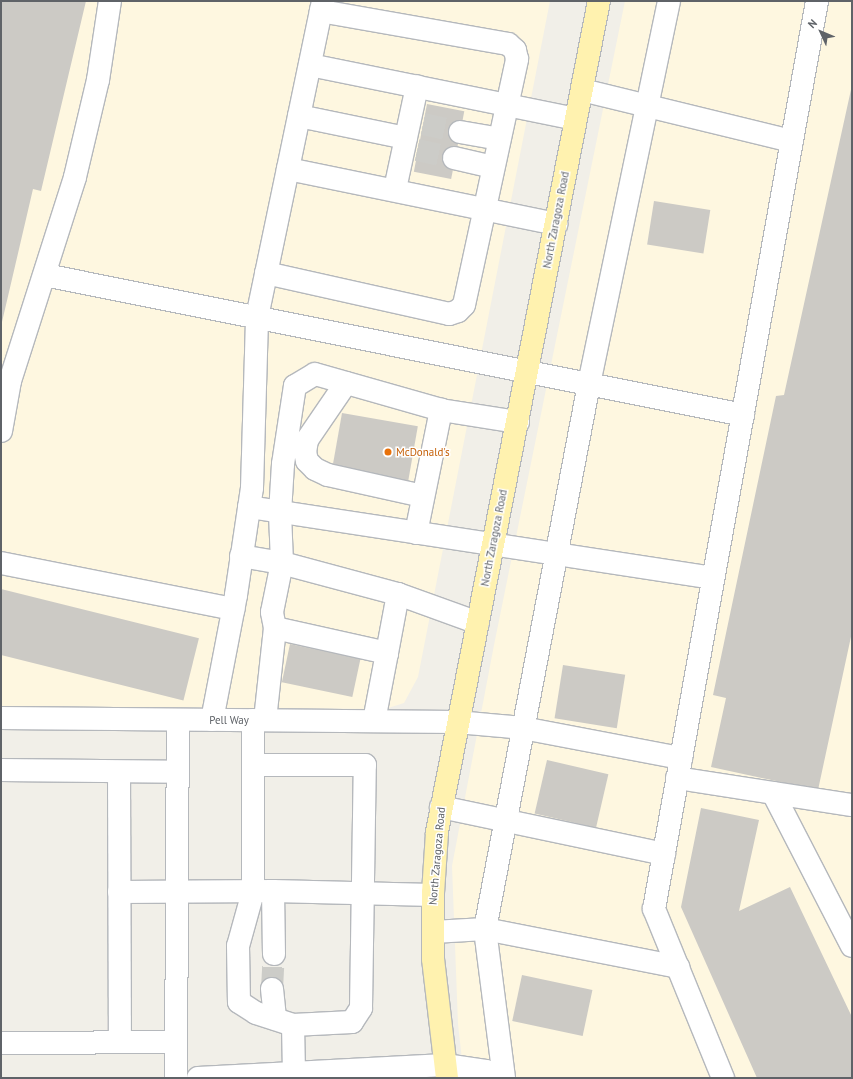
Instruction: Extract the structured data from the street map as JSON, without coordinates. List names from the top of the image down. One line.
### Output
{"streets":{"main road":["North Zaragoza Road"],"street":["Pell Way"]},"crossings":[["North Zaragoza Road","Pell Way"]],"places":["McDonald's"],"north":"top left"}
